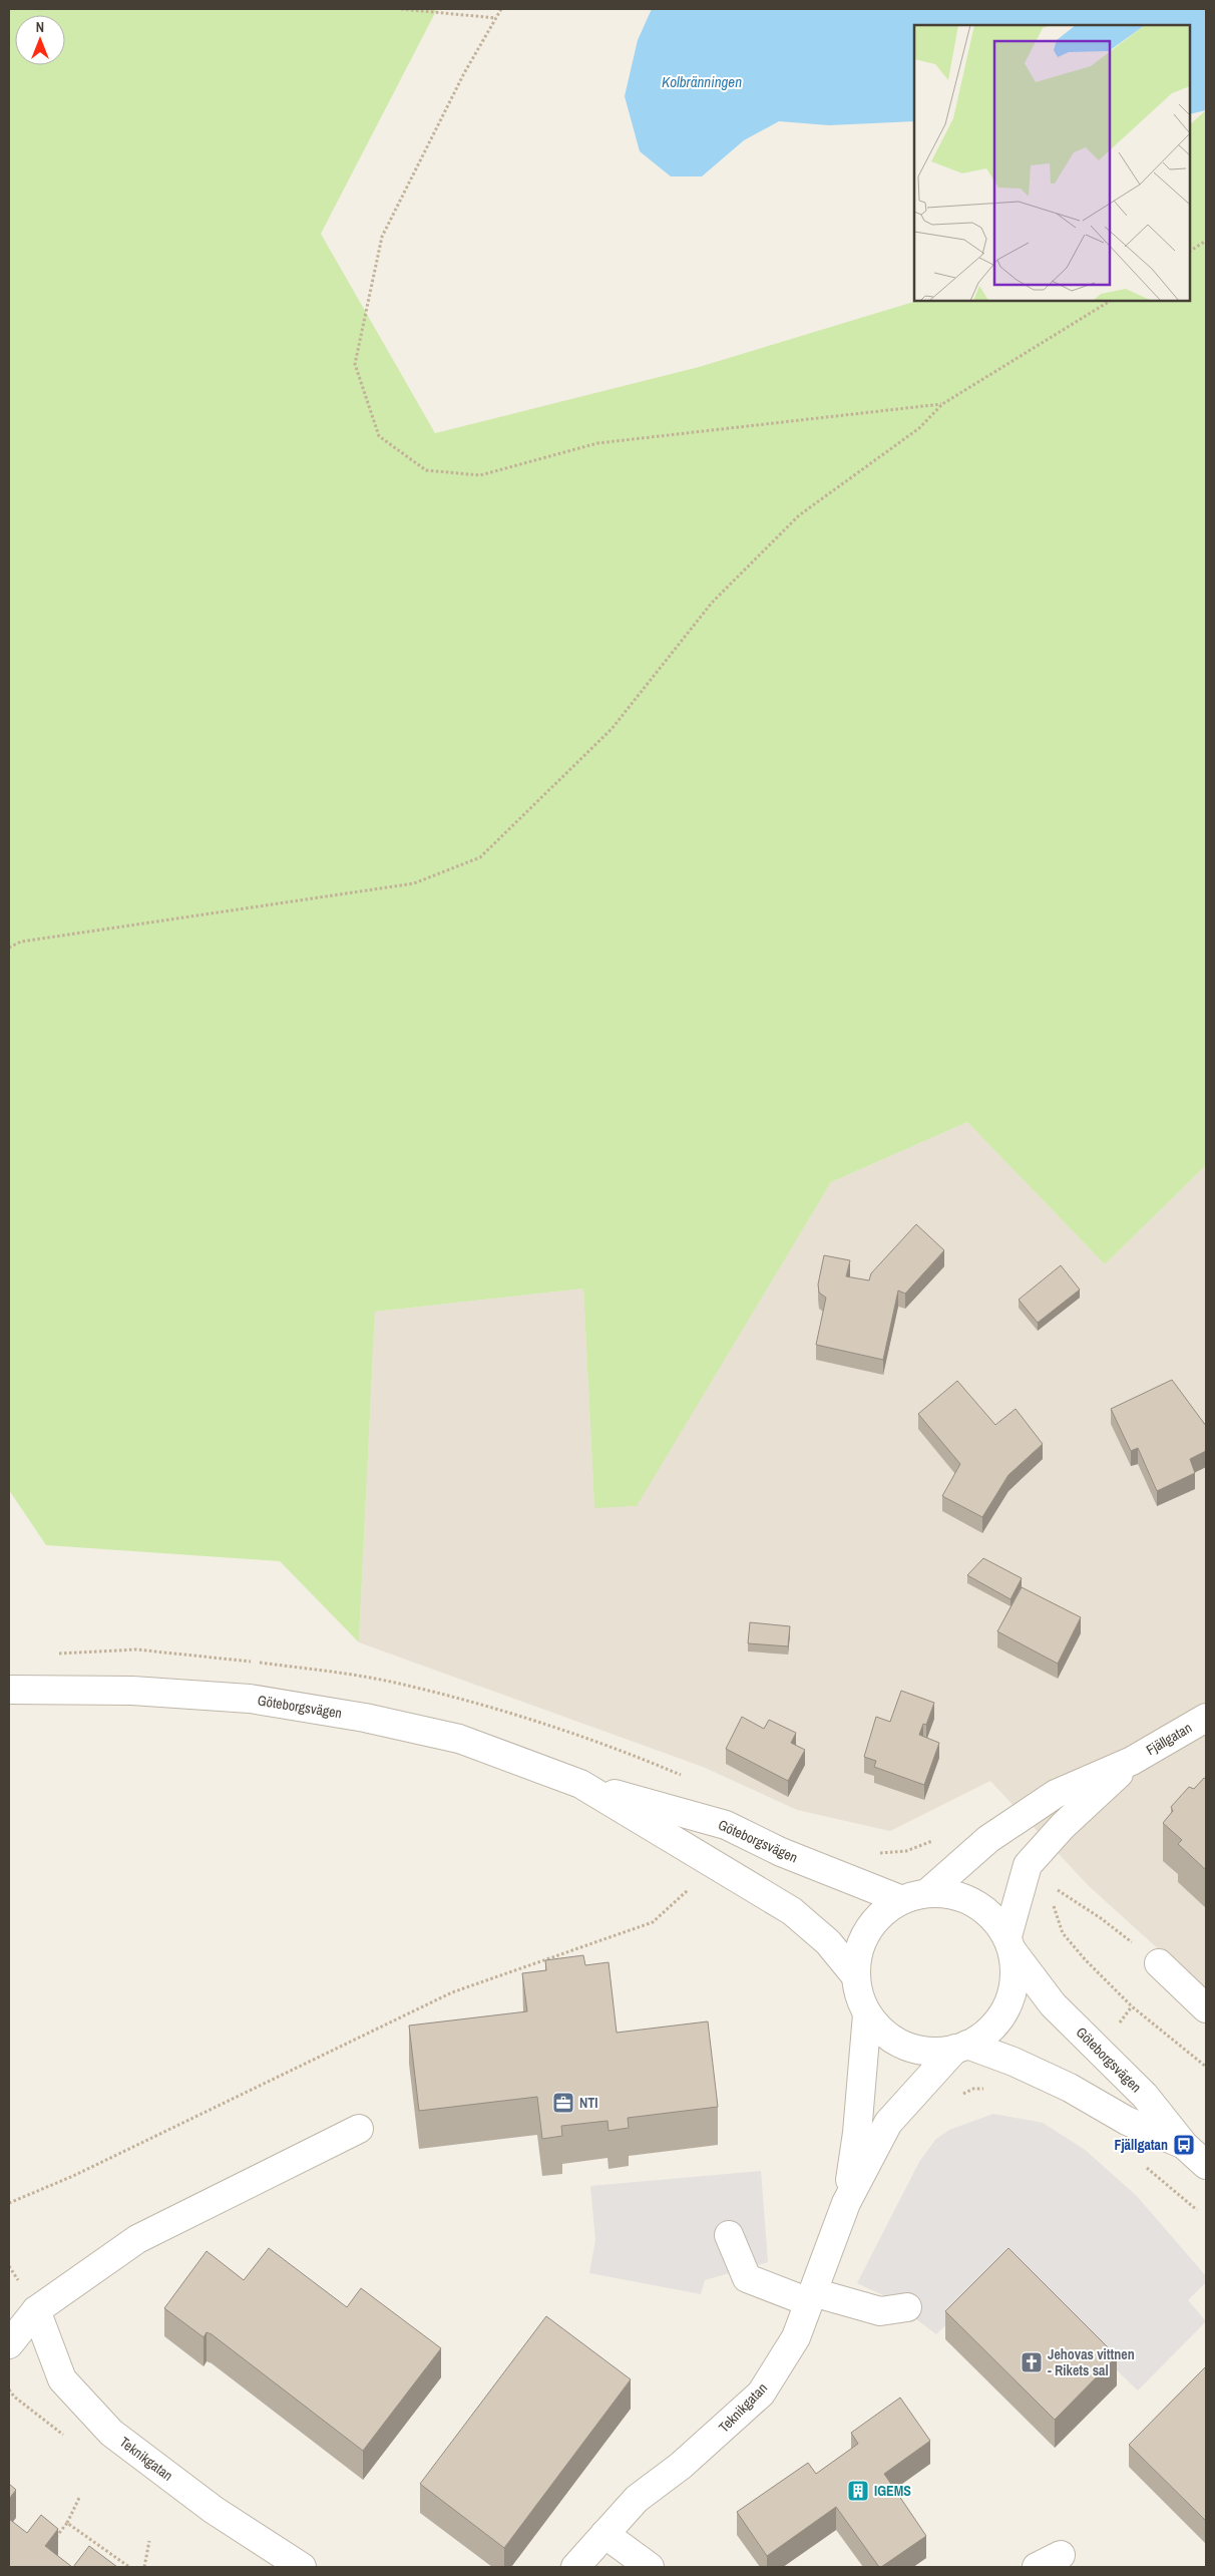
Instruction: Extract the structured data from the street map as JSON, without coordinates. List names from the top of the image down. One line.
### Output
{"streets":{"street":["Göteborgsvägen","Fjällgatan","Teknikgatan"]},"crossings":[["Göteborgsvägen","Fjällgatan"],["Göteborgsvägen","Teknikgatan"],["Fjällgatan","Teknikgatan"]],"water":["Kolbränningen"],"places":{"office":["NTI"],"bus stop":["Fjällgatan"],"church":["Jehovas vittnen - Rikets sal"],"building":["IGEMS"]},"north":"top"}
